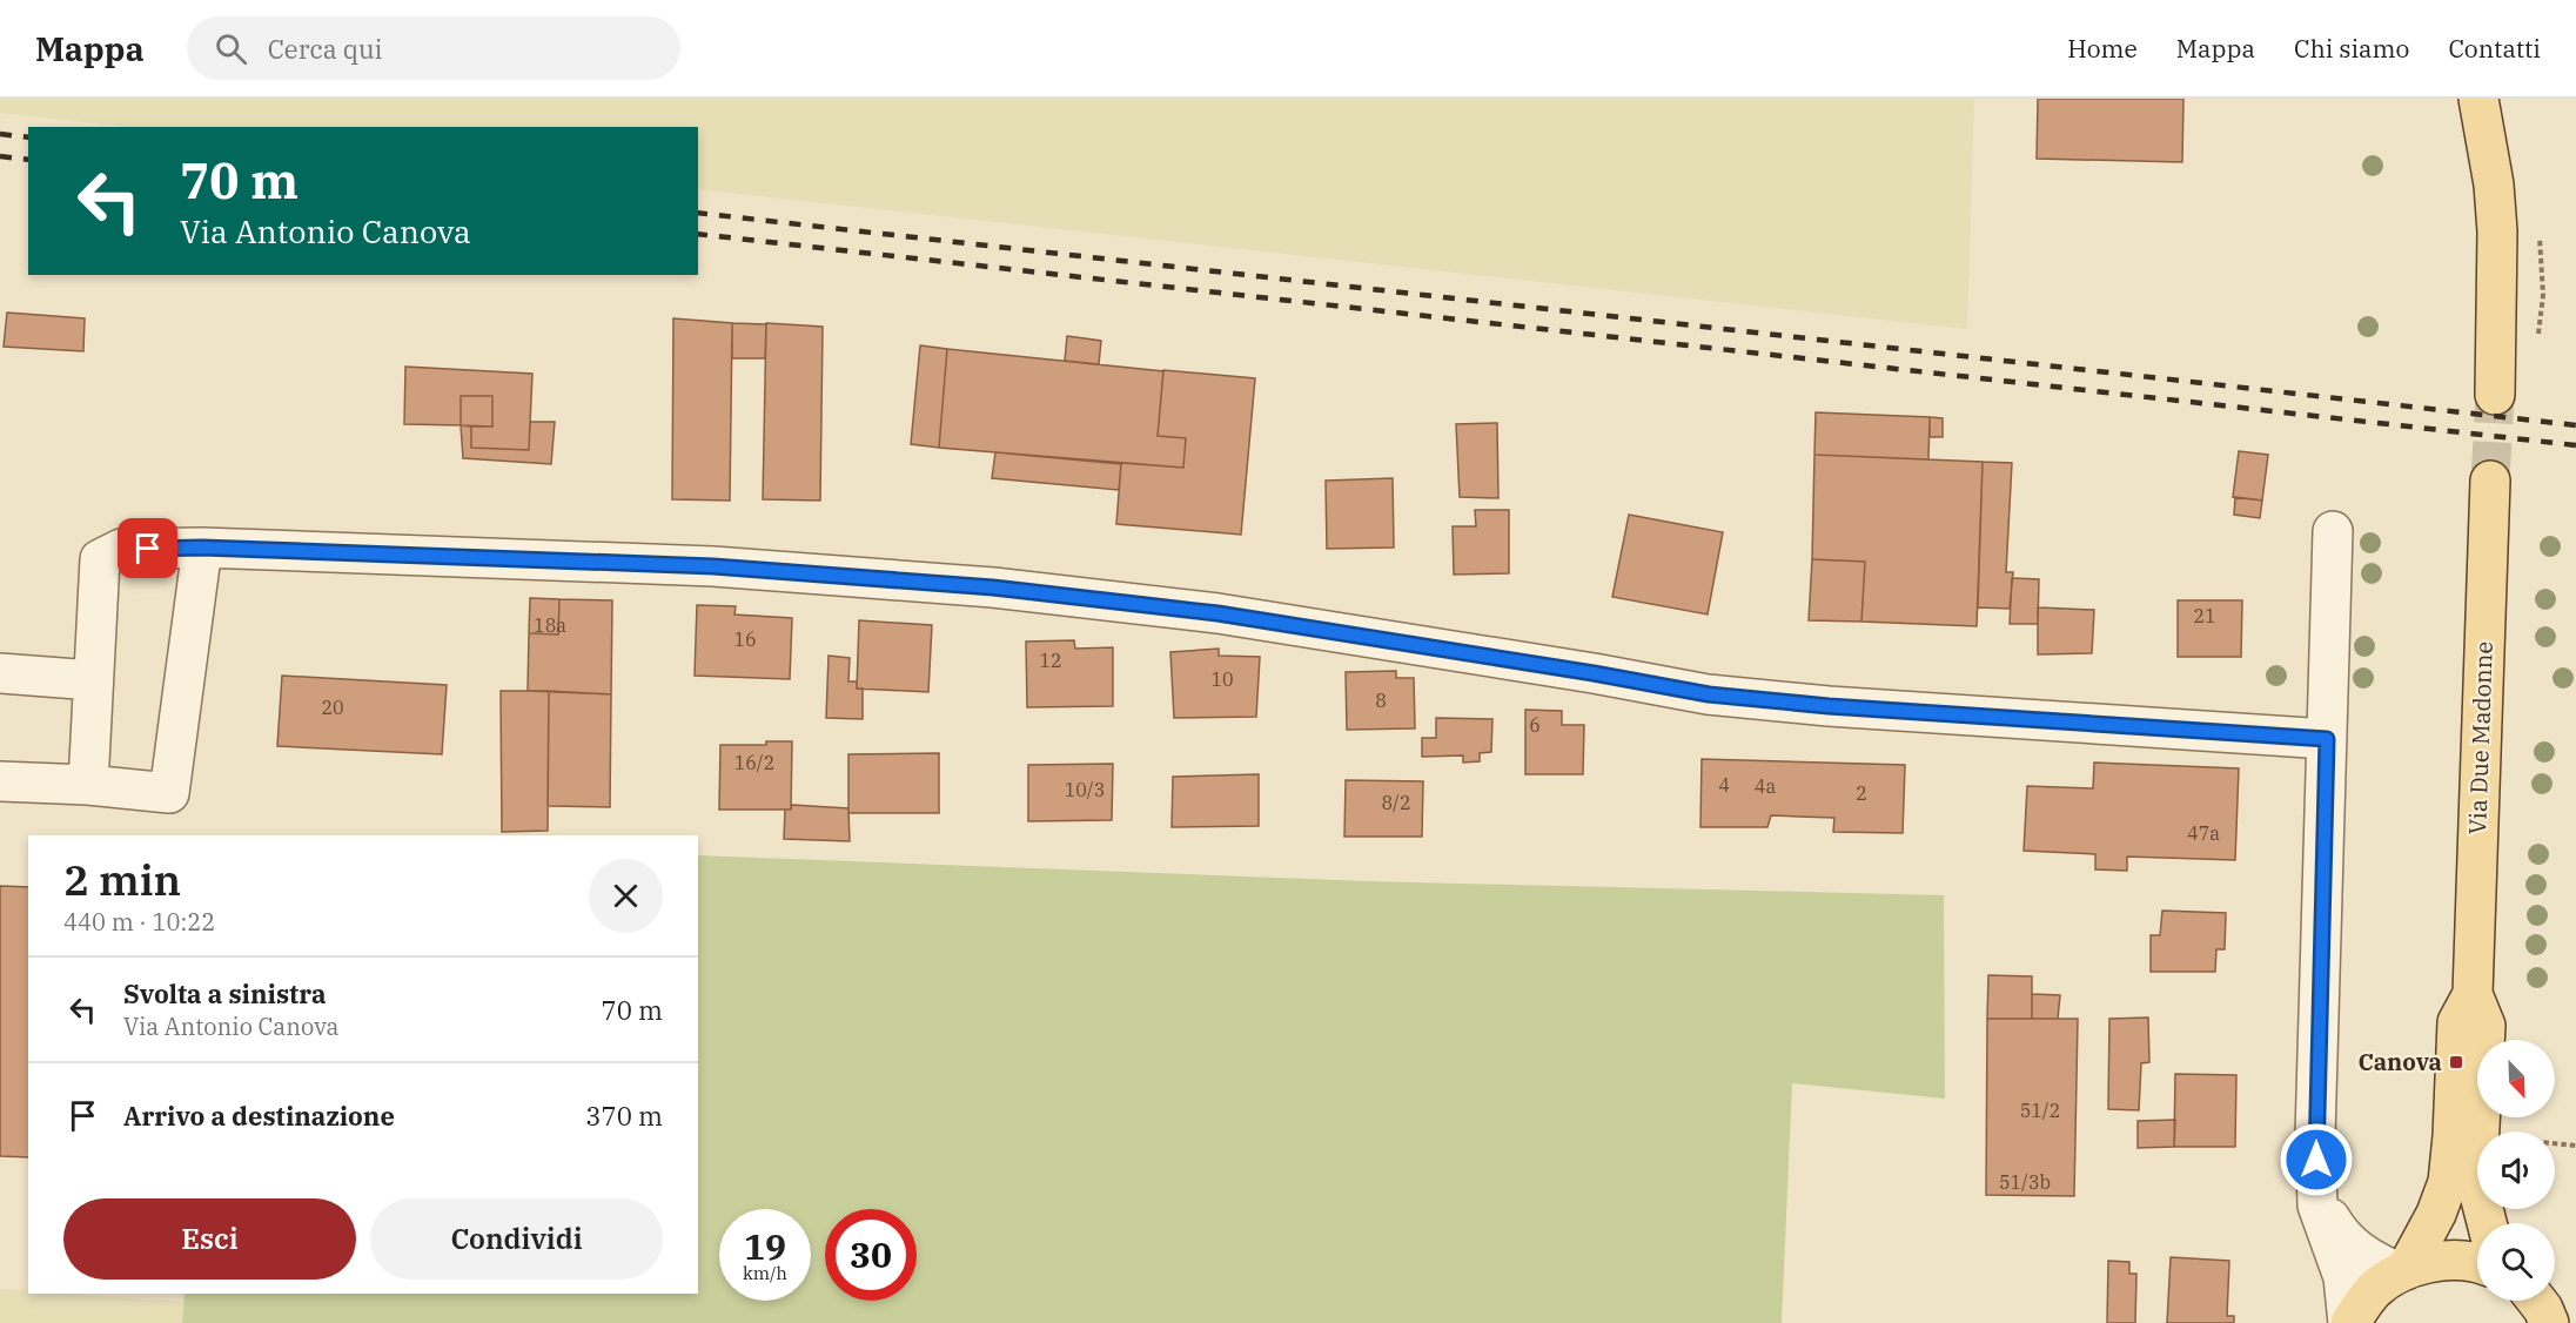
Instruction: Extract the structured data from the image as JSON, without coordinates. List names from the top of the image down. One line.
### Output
{"streets":{"main road":["Via Due Madonne"]},"places":{"transit":["Canova"]},"house_numbers":["21","18a","16","12","10","8","20","6","16/2","4","4a","10/3","2","8/2","47a","51/2","51/3b"],"north":"bottom right","page":{"header":"Mappa","search":"Cerca qui","nav":["Home","Mappa","Chi siamo","Contatti"],"turn":["70 m","Via Antonio Canova"],"heading":["2 min","440 m · 10:22"],"list":[{"name":"Svolta a sinistra","note":"Via Antonio Canova","value":"70 m"},{"name":"Arrivo a destinazione","value":"370 m"}],"buttons":["Esci","Condividi"],"speed":"19 km/h","limit":"30"}}
